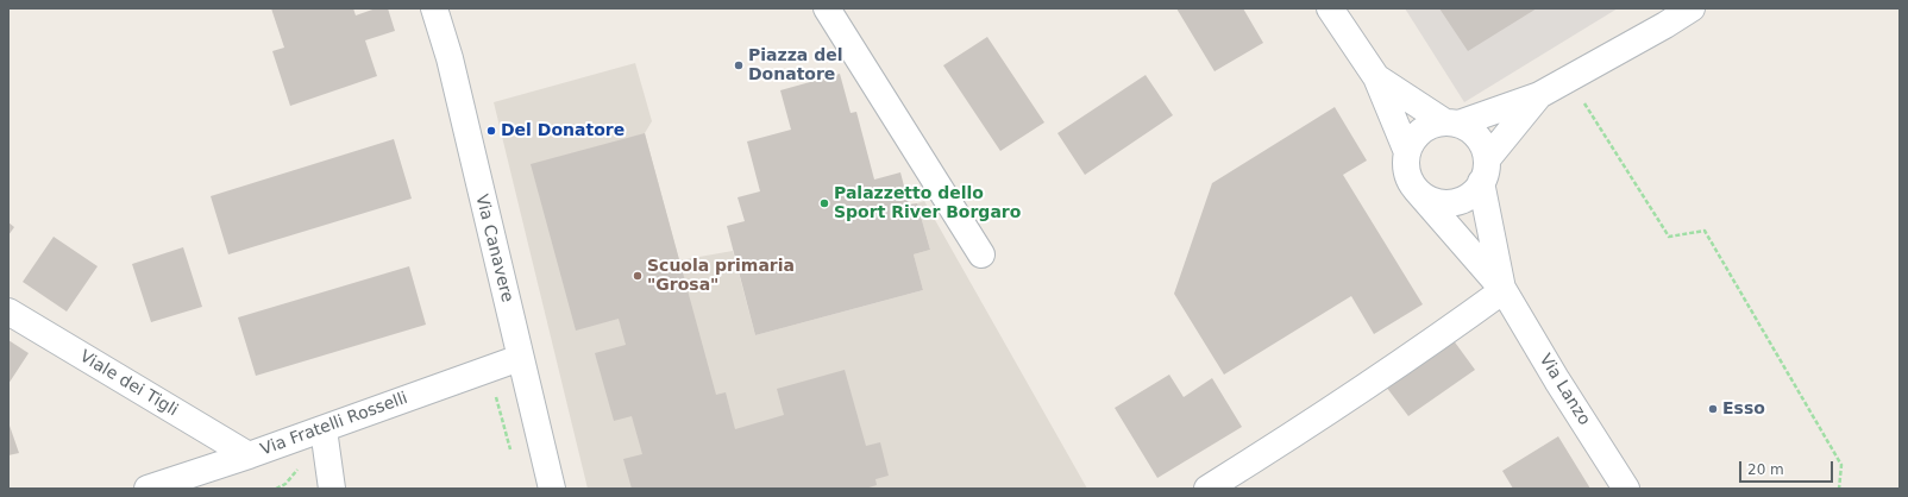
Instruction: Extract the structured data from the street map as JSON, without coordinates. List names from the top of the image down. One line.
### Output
{"streets":{"street":["Via Canavere","Viale dei Tigli","Via Lanzo","Via Fratelli Rosselli"]},"crossings":[["Via Canavere","Via Fratelli Rosselli"],["Viale dei Tigli","Via Fratelli Rosselli"]],"places":["Piazza del Donatore","Del Donatore","Palazzetto dello Sport River Borgaro","Scuola primaria \"Grosa\"","Esso"],"scale_bar":"20 m"}
